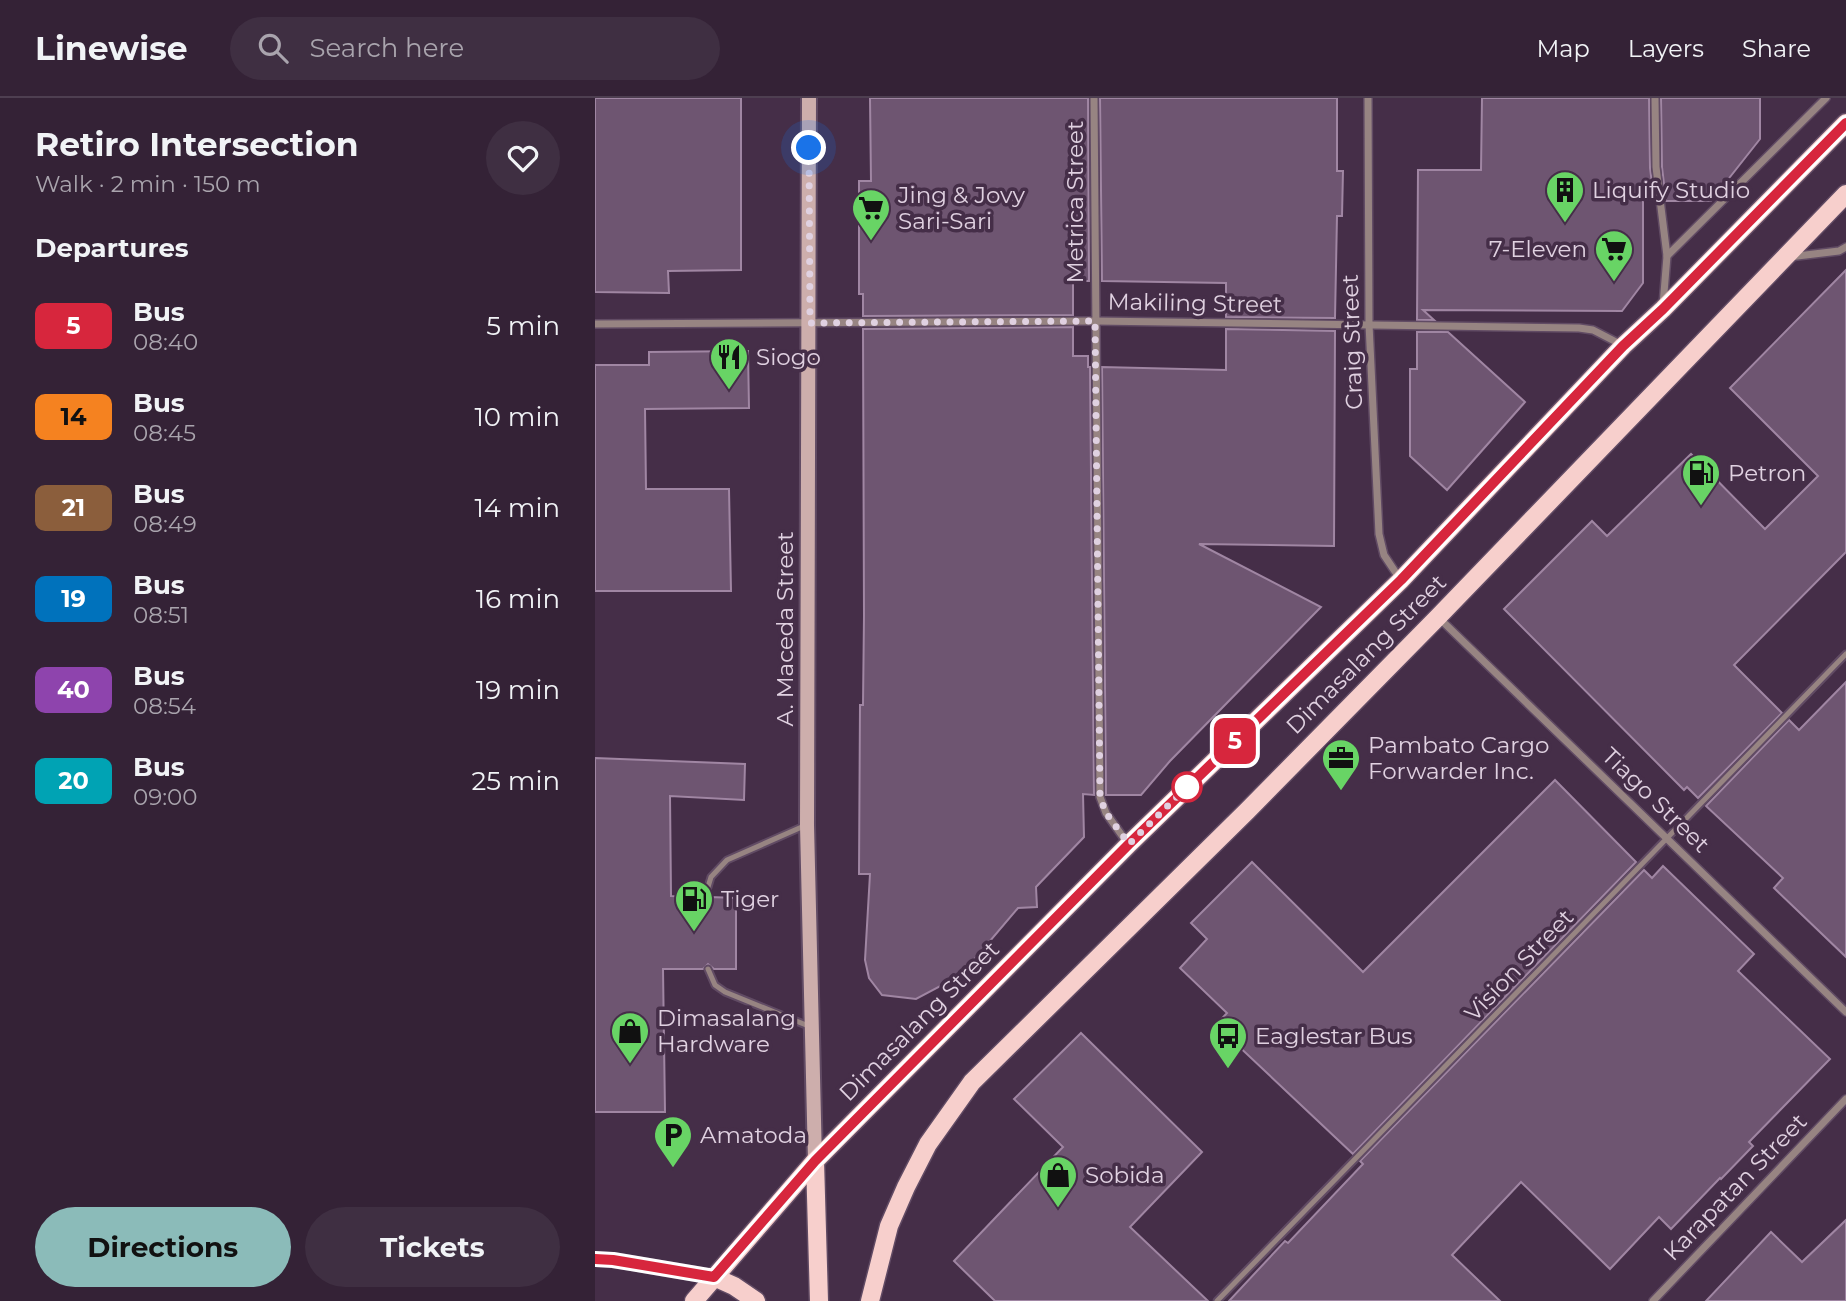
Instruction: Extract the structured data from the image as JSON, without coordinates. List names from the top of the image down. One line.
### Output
{"streets":{"main road":["A. Maceda Street","Dimasalang Street"],"street":["Metrica Street","Makiling Street","Craig Street","Tiago Street","Karapatan Street"],"lane":["Vision Street"]},"crossings":[["Metrica Street","Makiling Street"],["Metrica Street","Dimasalang Street"],["Makiling Street","Craig Street"],["Makiling Street","A. Maceda Street"],["Makiling Street","Dimasalang Street"],["Craig Street","Dimasalang Street"],["A. Maceda Street","Dimasalang Street"],["Dimasalang Street","Tiago Street"],["Tiago Street","Vision Street"]],"places":{"building":["Liquify Studio"],"supermarket":["Jing & Jovy Sari-Sari","7-Eleven"],"restaurant":["Siogo"],"fuel station":["Petron","Tiger"],"office":["Pambato Cargo Forwarder Inc."],"shop":["Dimasalang Hardware","Sobida"],"bus stop":["Eaglestar Bus"],"parking":["Amatoda"]},"lines":["bus line 5"],"page":{"header":"Linewise","search":"Search here","nav":["Map","Layers","Share"],"heading":[["Retiro Intersection","Walk · 2 min · 150 m"],"Departures"],"on_map":"5","list":[{"mark":"5","name":"Bus","note":"08:40","value":"5 min"},{"mark":"14","name":"Bus","note":"08:45","value":"10 min"},{"mark":"21","name":"Bus","note":"08:49","value":"14 min"},{"mark":"19","name":"Bus","note":"08:51","value":"16 min"},{"mark":"40","name":"Bus","note":"08:54","value":"19 min"},{"mark":"20","name":"Bus","note":"09:00","value":"25 min"}],"buttons":["Directions","Tickets"]}}
